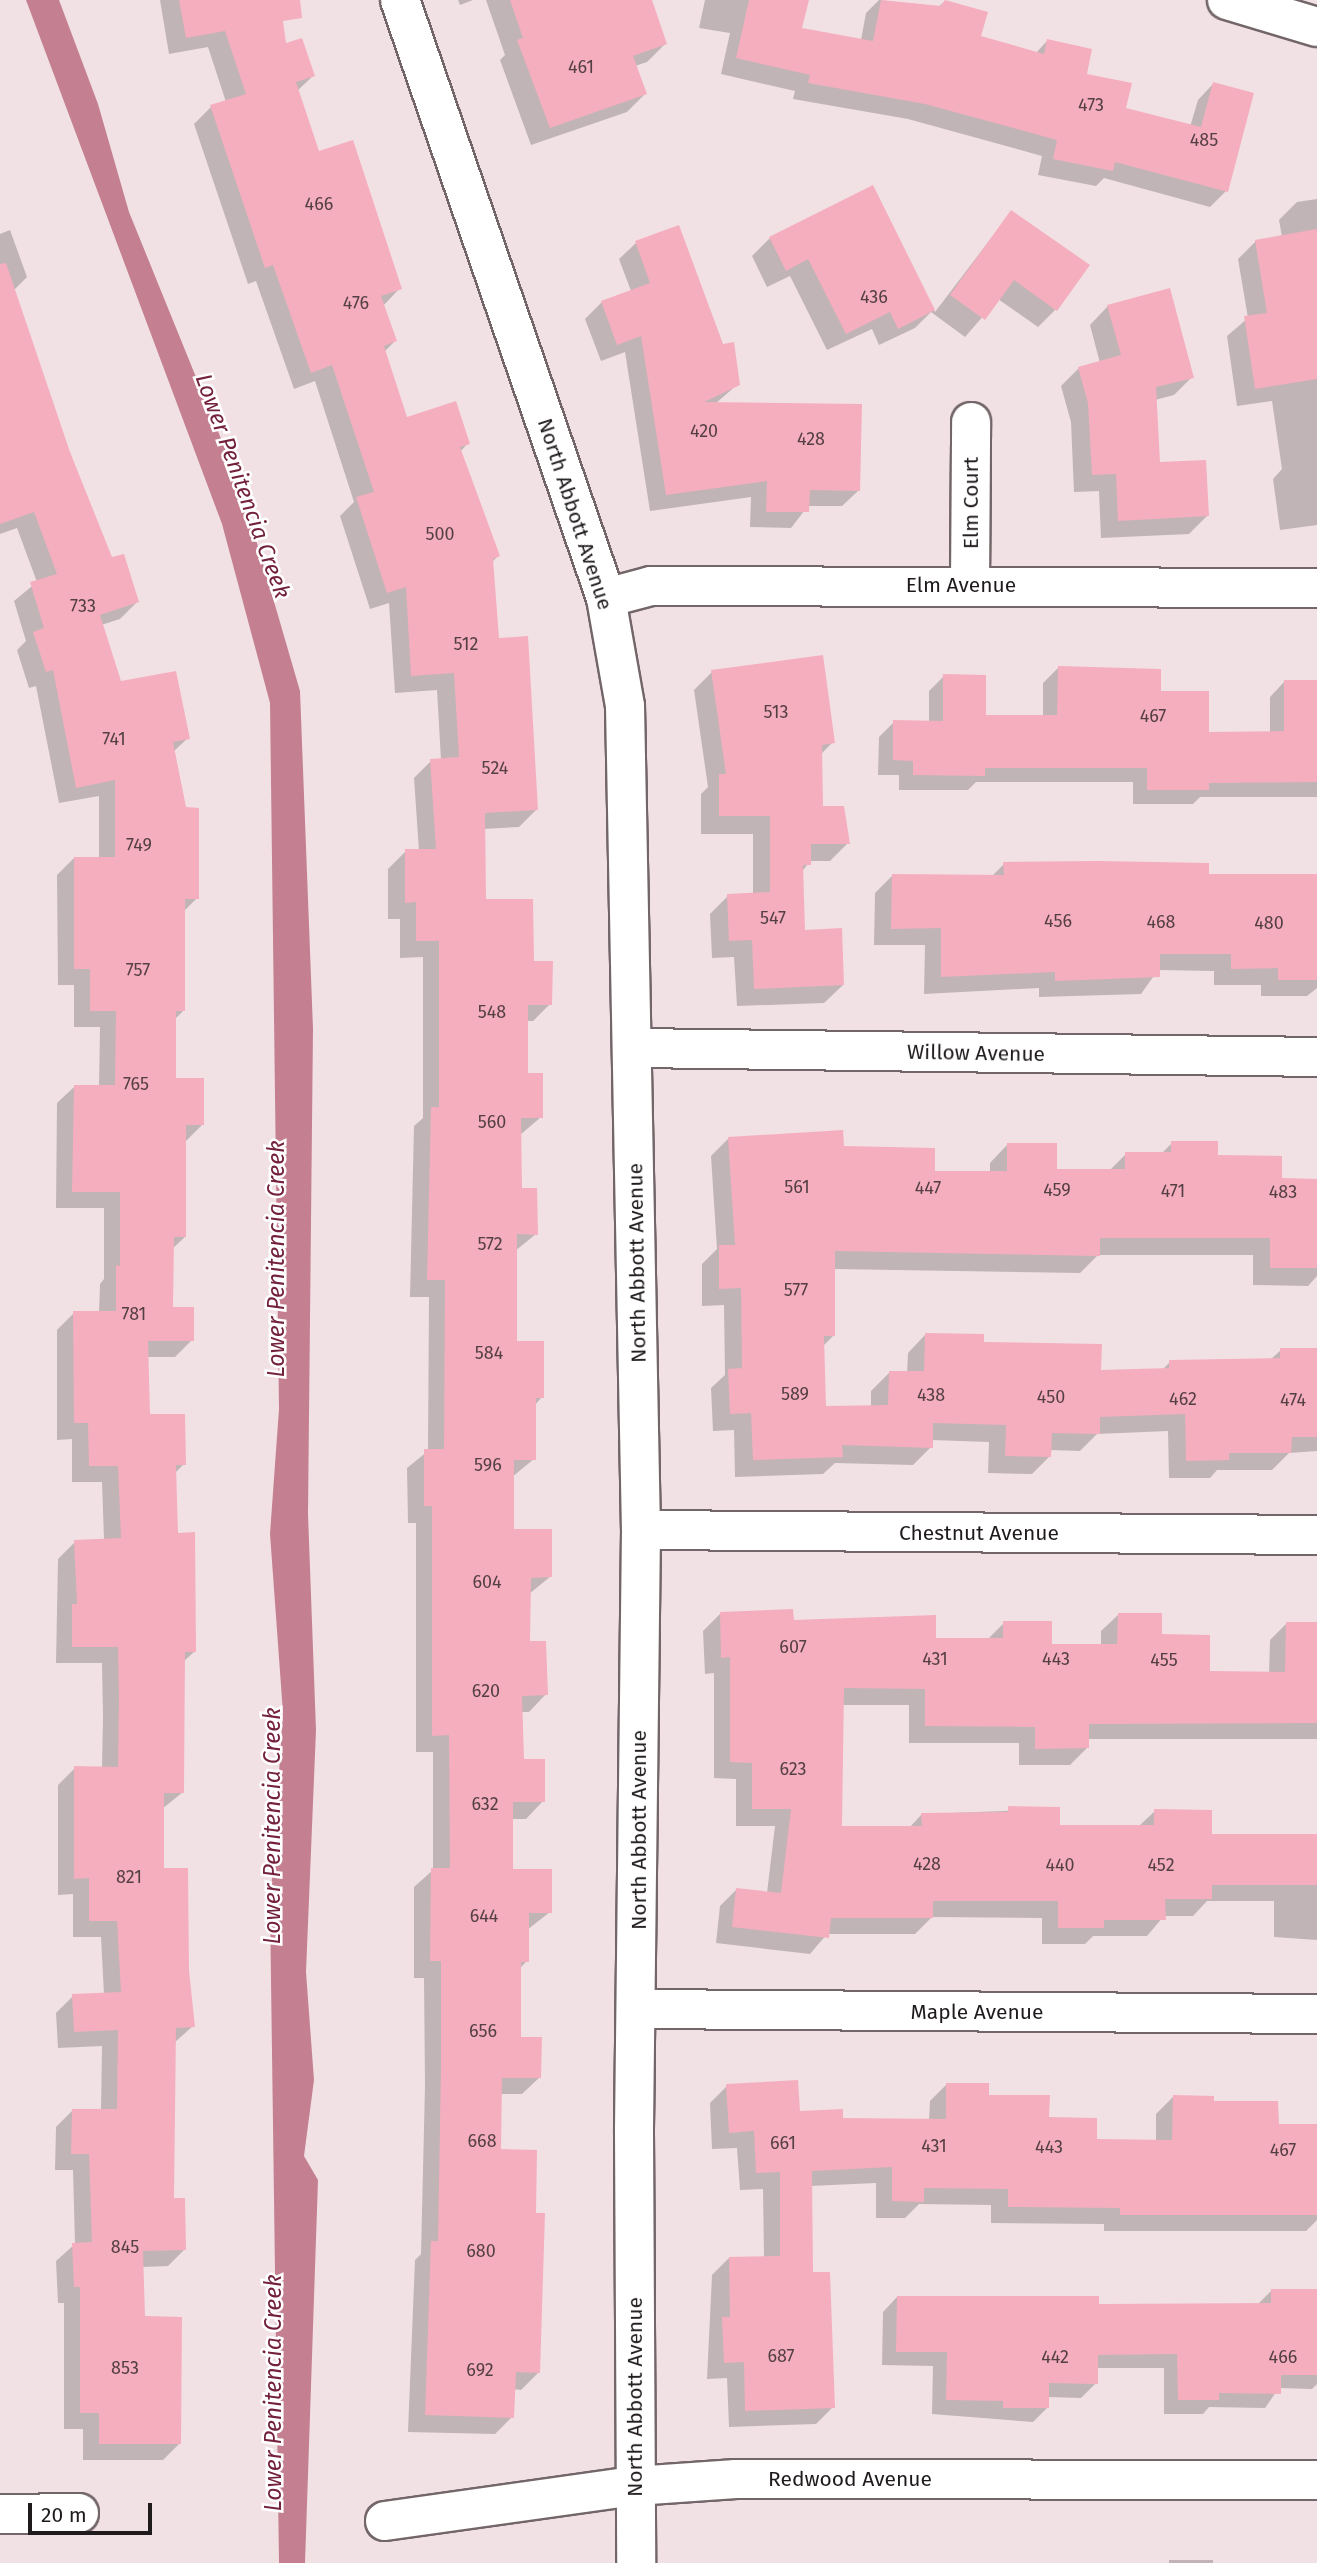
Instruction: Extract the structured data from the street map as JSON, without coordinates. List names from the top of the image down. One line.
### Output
{"streets":{"street":["Elm Court","North Abbott Avenue","Elm Avenue","Willow Avenue","Chestnut Avenue","Maple Avenue","Redwood Avenue"]},"crossings":[["Elm Court","Elm Avenue"],["North Abbott Avenue","Elm Avenue"],["North Abbott Avenue","Willow Avenue"],["North Abbott Avenue","Chestnut Avenue"],["North Abbott Avenue","Maple Avenue"],["North Abbott Avenue","Redwood Avenue"]],"water":["Lower Penitencia Creek"],"house_numbers":["461","473","485","466","436","476","420","428","500","733","512","513","467","741","524","749","547","456","468","480","757","548","765","560","561","447","459","471","483","572","577","781","584","589","438","450","462","474","596","604","607","431","443","455","620","623","632","428","440","452","821","644","656","668","661","431","443","467","845","680","687","442","466","853","692"],"scale_bar":"20 m"}
